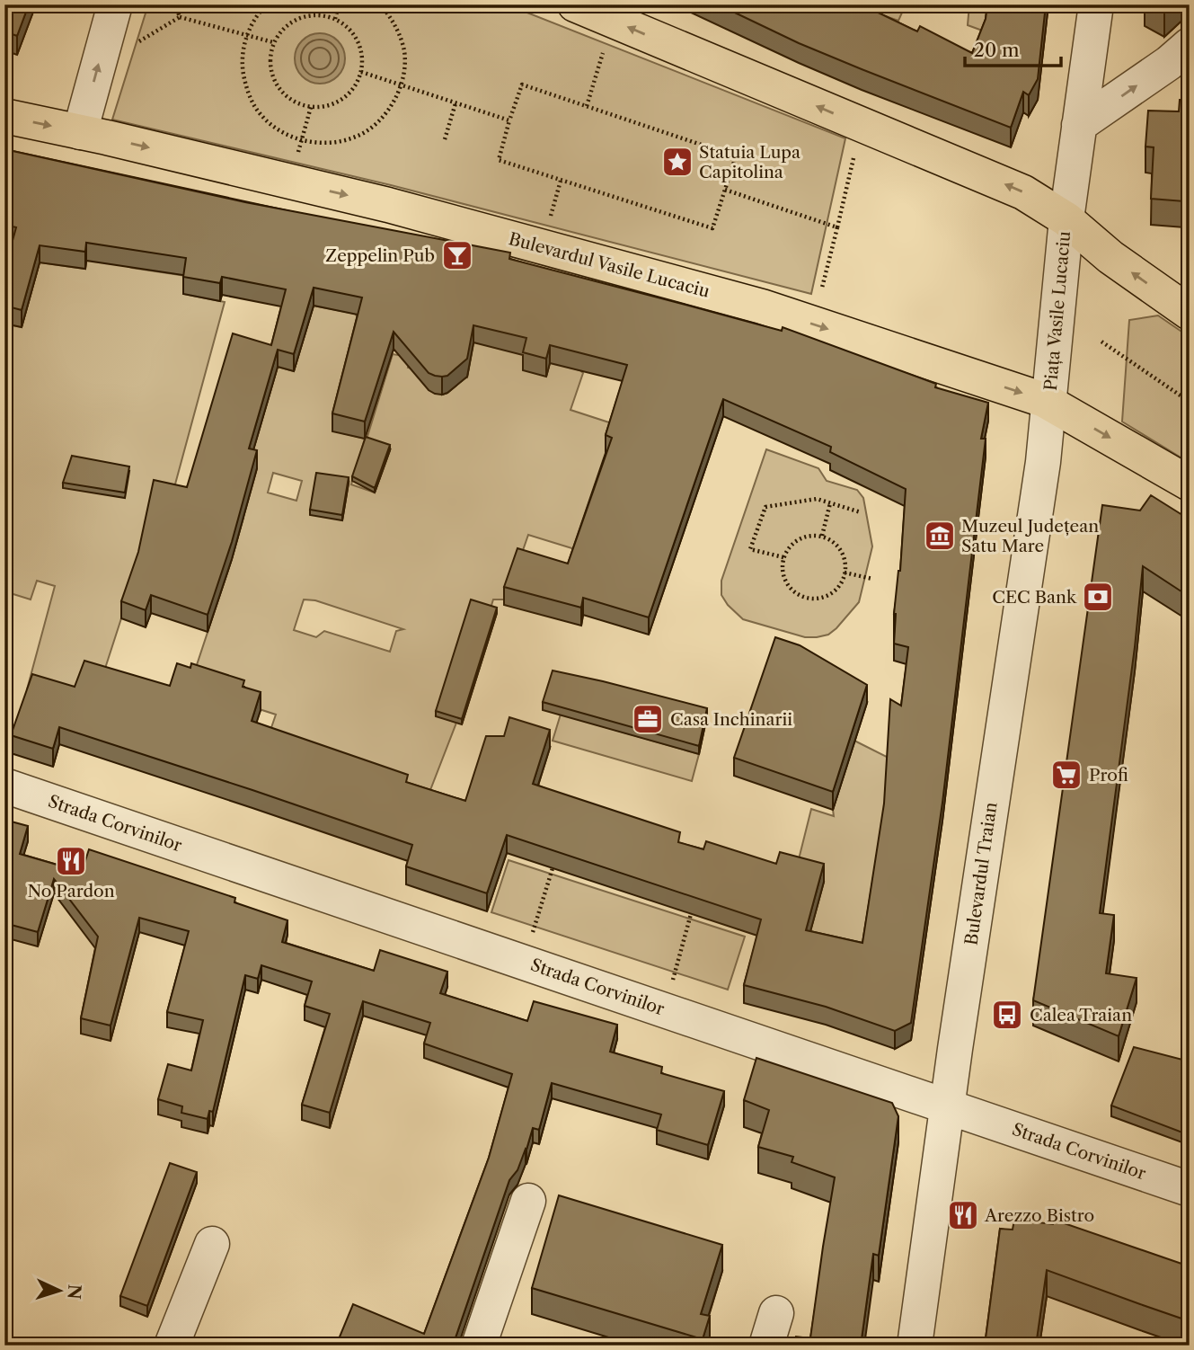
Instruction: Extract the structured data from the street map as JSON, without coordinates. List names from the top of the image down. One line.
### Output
{"streets":{"main road":["Bulevardul Vasile Lucaciu"],"street":["Piața Vasile Lucaciu","Strada Corvinilor","Bulevardul Traian"]},"crossings":[["Bulevardul Vasile Lucaciu","Piața Vasile Lucaciu"],["Bulevardul Vasile Lucaciu","Bulevardul Traian"],["Piața Vasile Lucaciu","Bulevardul Traian"],["Strada Corvinilor","Bulevardul Traian"]],"places":{"place":["Statuia Lupa Capitolina"],"bar":["Zeppelin Pub"],"museum":["Muzeul Județean Satu Mare"],"bank":["CEC Bank"],"office":["Casa Inchinarii"],"supermarket":["Profi"],"restaurant":["No Pardon","Arezzo Bistro"],"bus stop":["Calea Traian"]},"scale_bar":"20 m","north":"right"}
